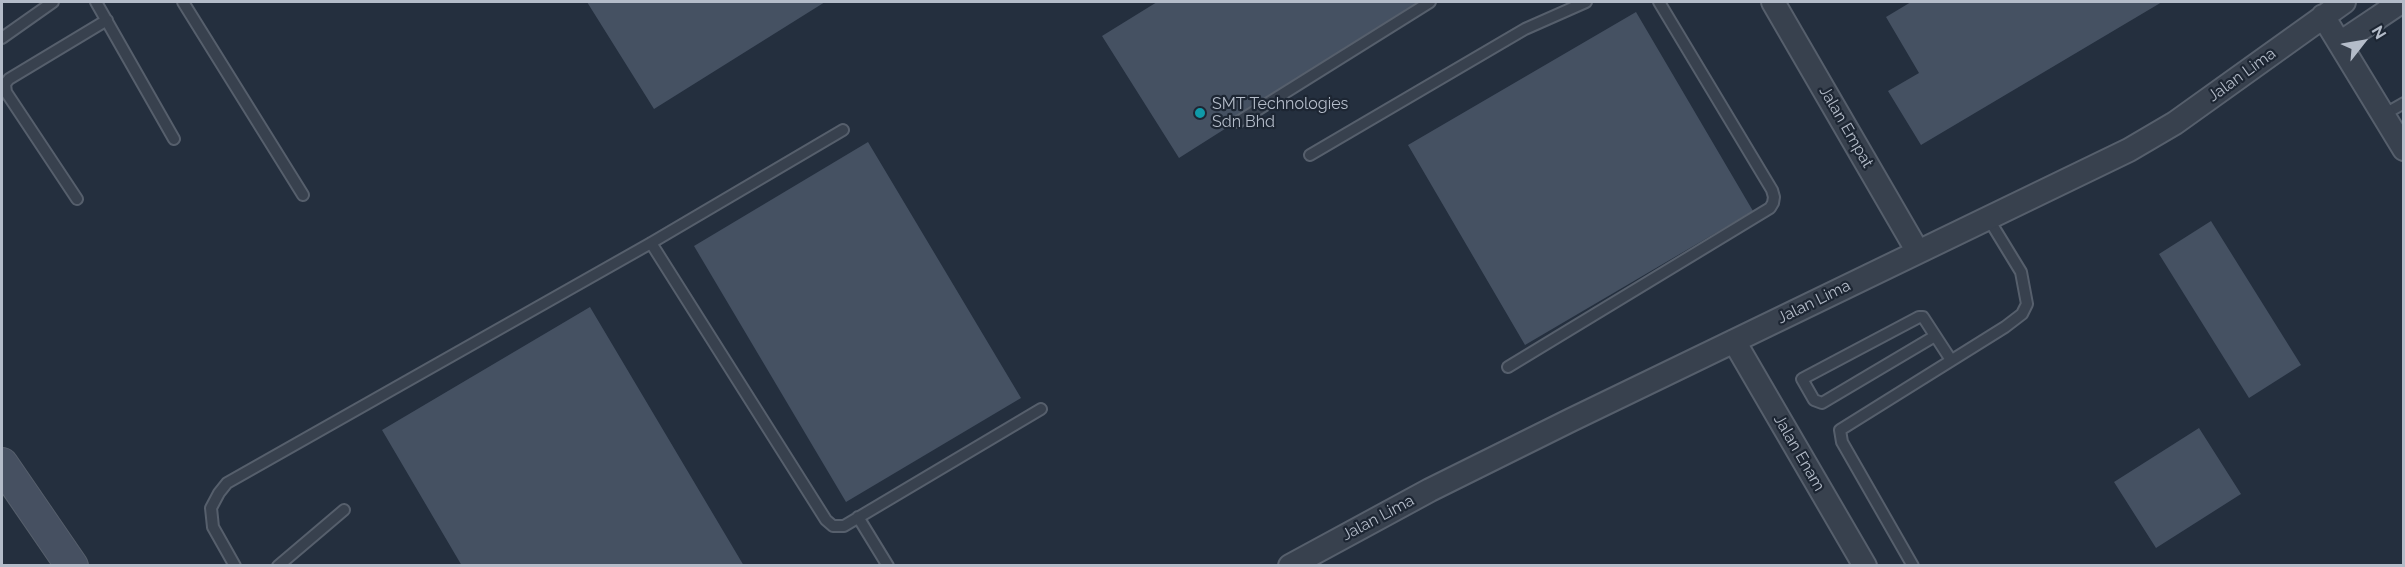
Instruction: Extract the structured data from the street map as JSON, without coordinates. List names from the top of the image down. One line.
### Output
{"streets":{"street":["Jalan Lima","Jalan Empat","Jalan Enam"]},"crossings":[["Jalan Lima","Jalan Empat"],["Jalan Lima","Jalan Enam"]],"places":["SMT Technologies Sdn Bhd"],"north":"top right"}
